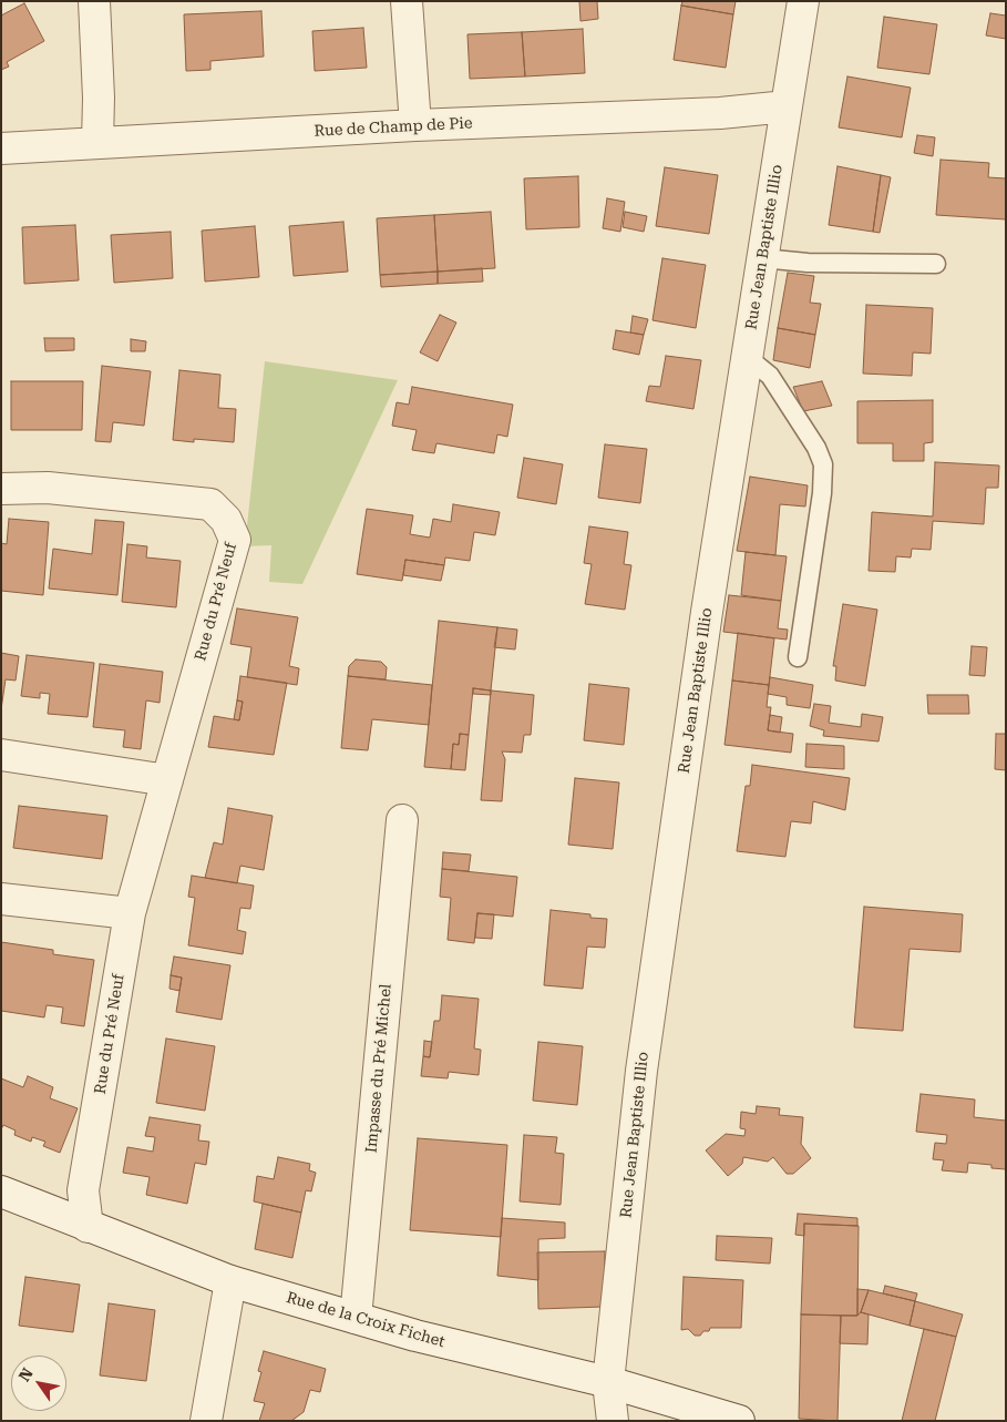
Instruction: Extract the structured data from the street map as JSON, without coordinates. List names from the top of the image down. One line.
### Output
{"streets":{"street":["Rue de Champ de Pie","Rue Jean Baptiste Illio","Rue du Pré Neuf","Impasse du Pré Michel","Rue de la Croix Fichet"]},"crossings":[["Rue de Champ de Pie","Rue Jean Baptiste Illio"],["Rue Jean Baptiste Illio","Rue de la Croix Fichet"],["Rue du Pré Neuf","Rue de la Croix Fichet"],["Impasse du Pré Michel","Rue de la Croix Fichet"]],"north":"top left"}
